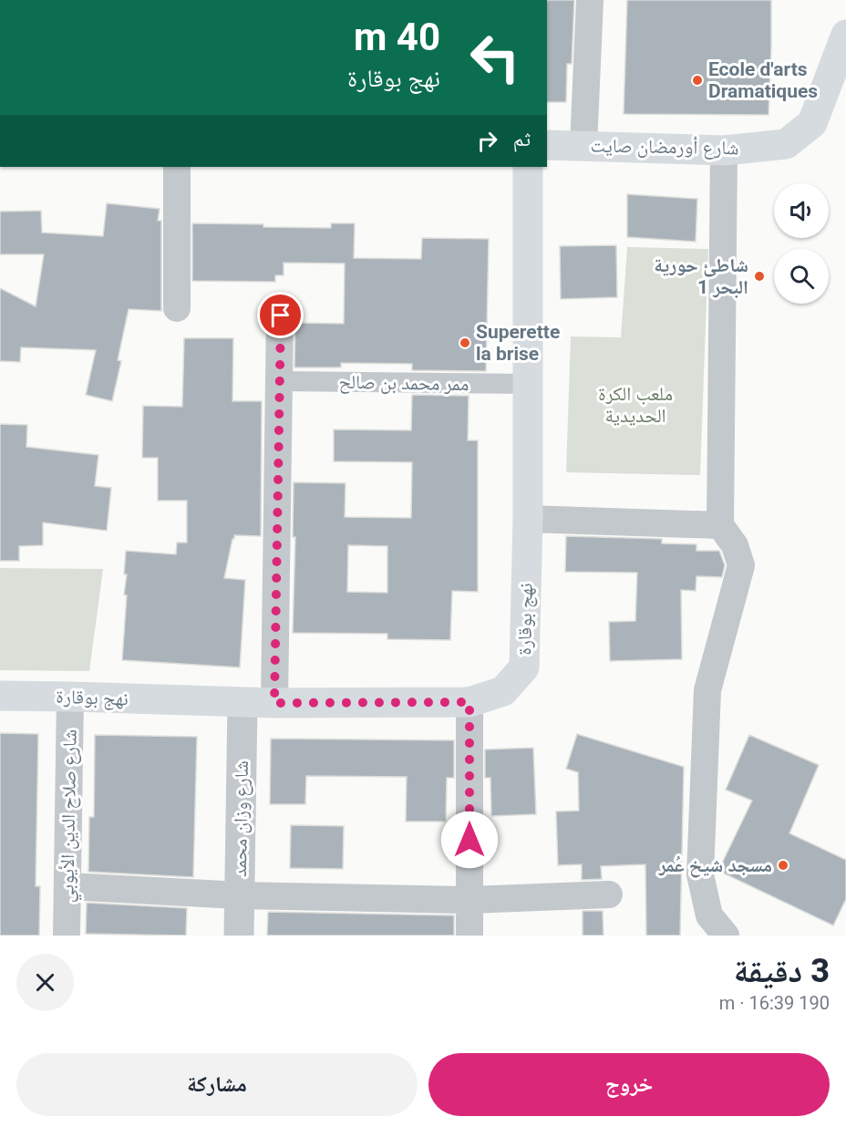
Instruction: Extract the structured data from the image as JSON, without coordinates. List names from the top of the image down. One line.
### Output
{"streets":{"main road":["شارع أورمضان صايت","نهج بوقارة"],"street":["ممر محمد بن صالح","شارع صلاح الدين الأيوبي","شارع وزان محمد"]},"crossings":[["ممر محمد بن صالح","نهج بوقارة"],["نهج بوقارة","شارع صلاح الدين الأيوبي"],["نهج بوقارة","شارع وزان محمد"]],"parks":["ملعب الكرة الحديدية"],"places":["Ecole d'arts Dramatiques","شاطئ حورية البحر 1","Superette la brise","مسجد شيخ عُمر"],"page":{"turn":["40 m","نهج بوقارة"],"then":"ثم","heading":["3 دقيقة","190 m · 16:39"],"buttons":["خروج","مشاركة"]}}
